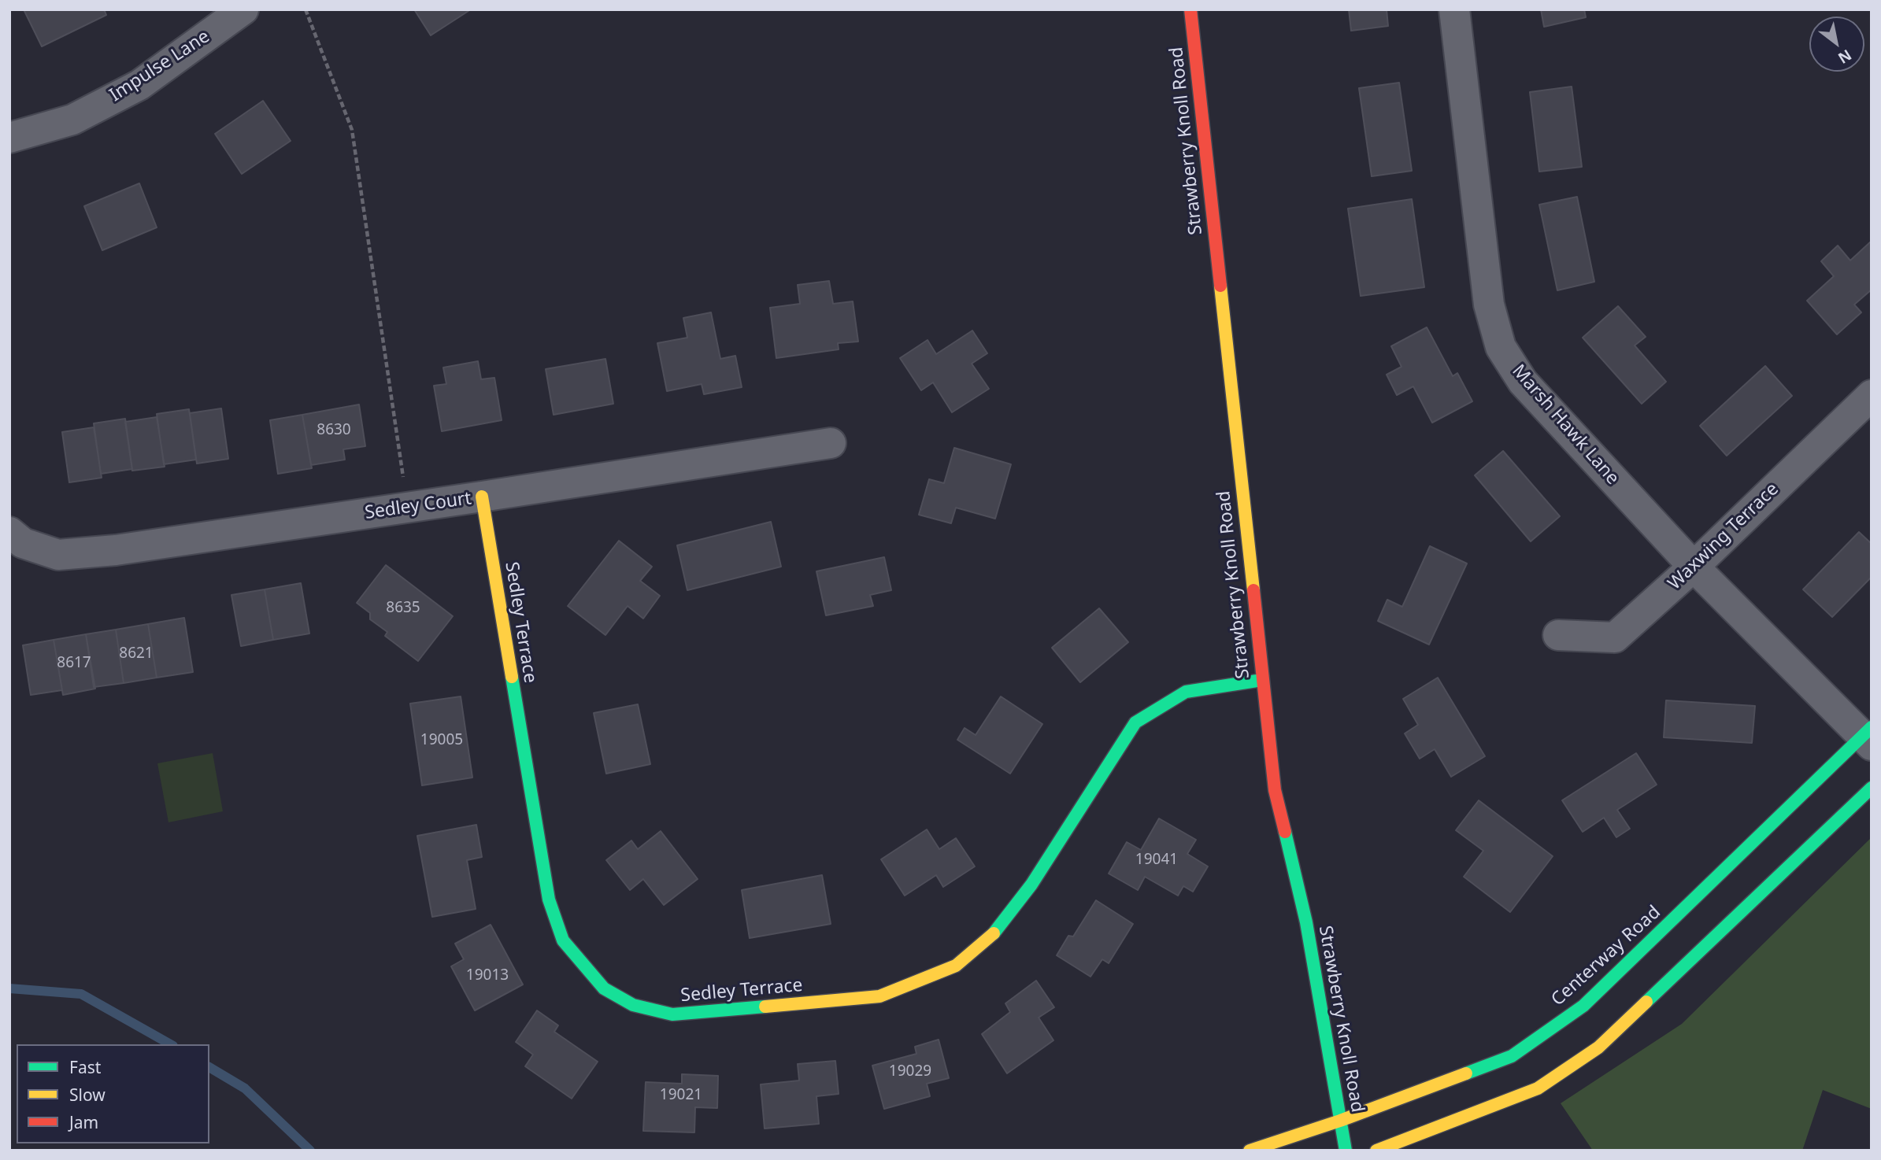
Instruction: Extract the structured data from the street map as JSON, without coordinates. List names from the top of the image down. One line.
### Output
{"streets":{"street":["Impulse Lane","Strawberry Knoll Road","Marsh Hawk Lane","Sedley Court","Waxwing Terrace","Sedley Terrace","Centerway Road"]},"crossings":[["Strawberry Knoll Road","Sedley Terrace"],["Strawberry Knoll Road","Centerway Road"],["Marsh Hawk Lane","Waxwing Terrace"],["Marsh Hawk Lane","Centerway Road"],["Sedley Court","Sedley Terrace"]],"house_numbers":["8630","8635","8621","8617","19005","19041","19013","19029","19021"],"legend":["Fast","Slow","Jam"],"north":"bottom right"}
